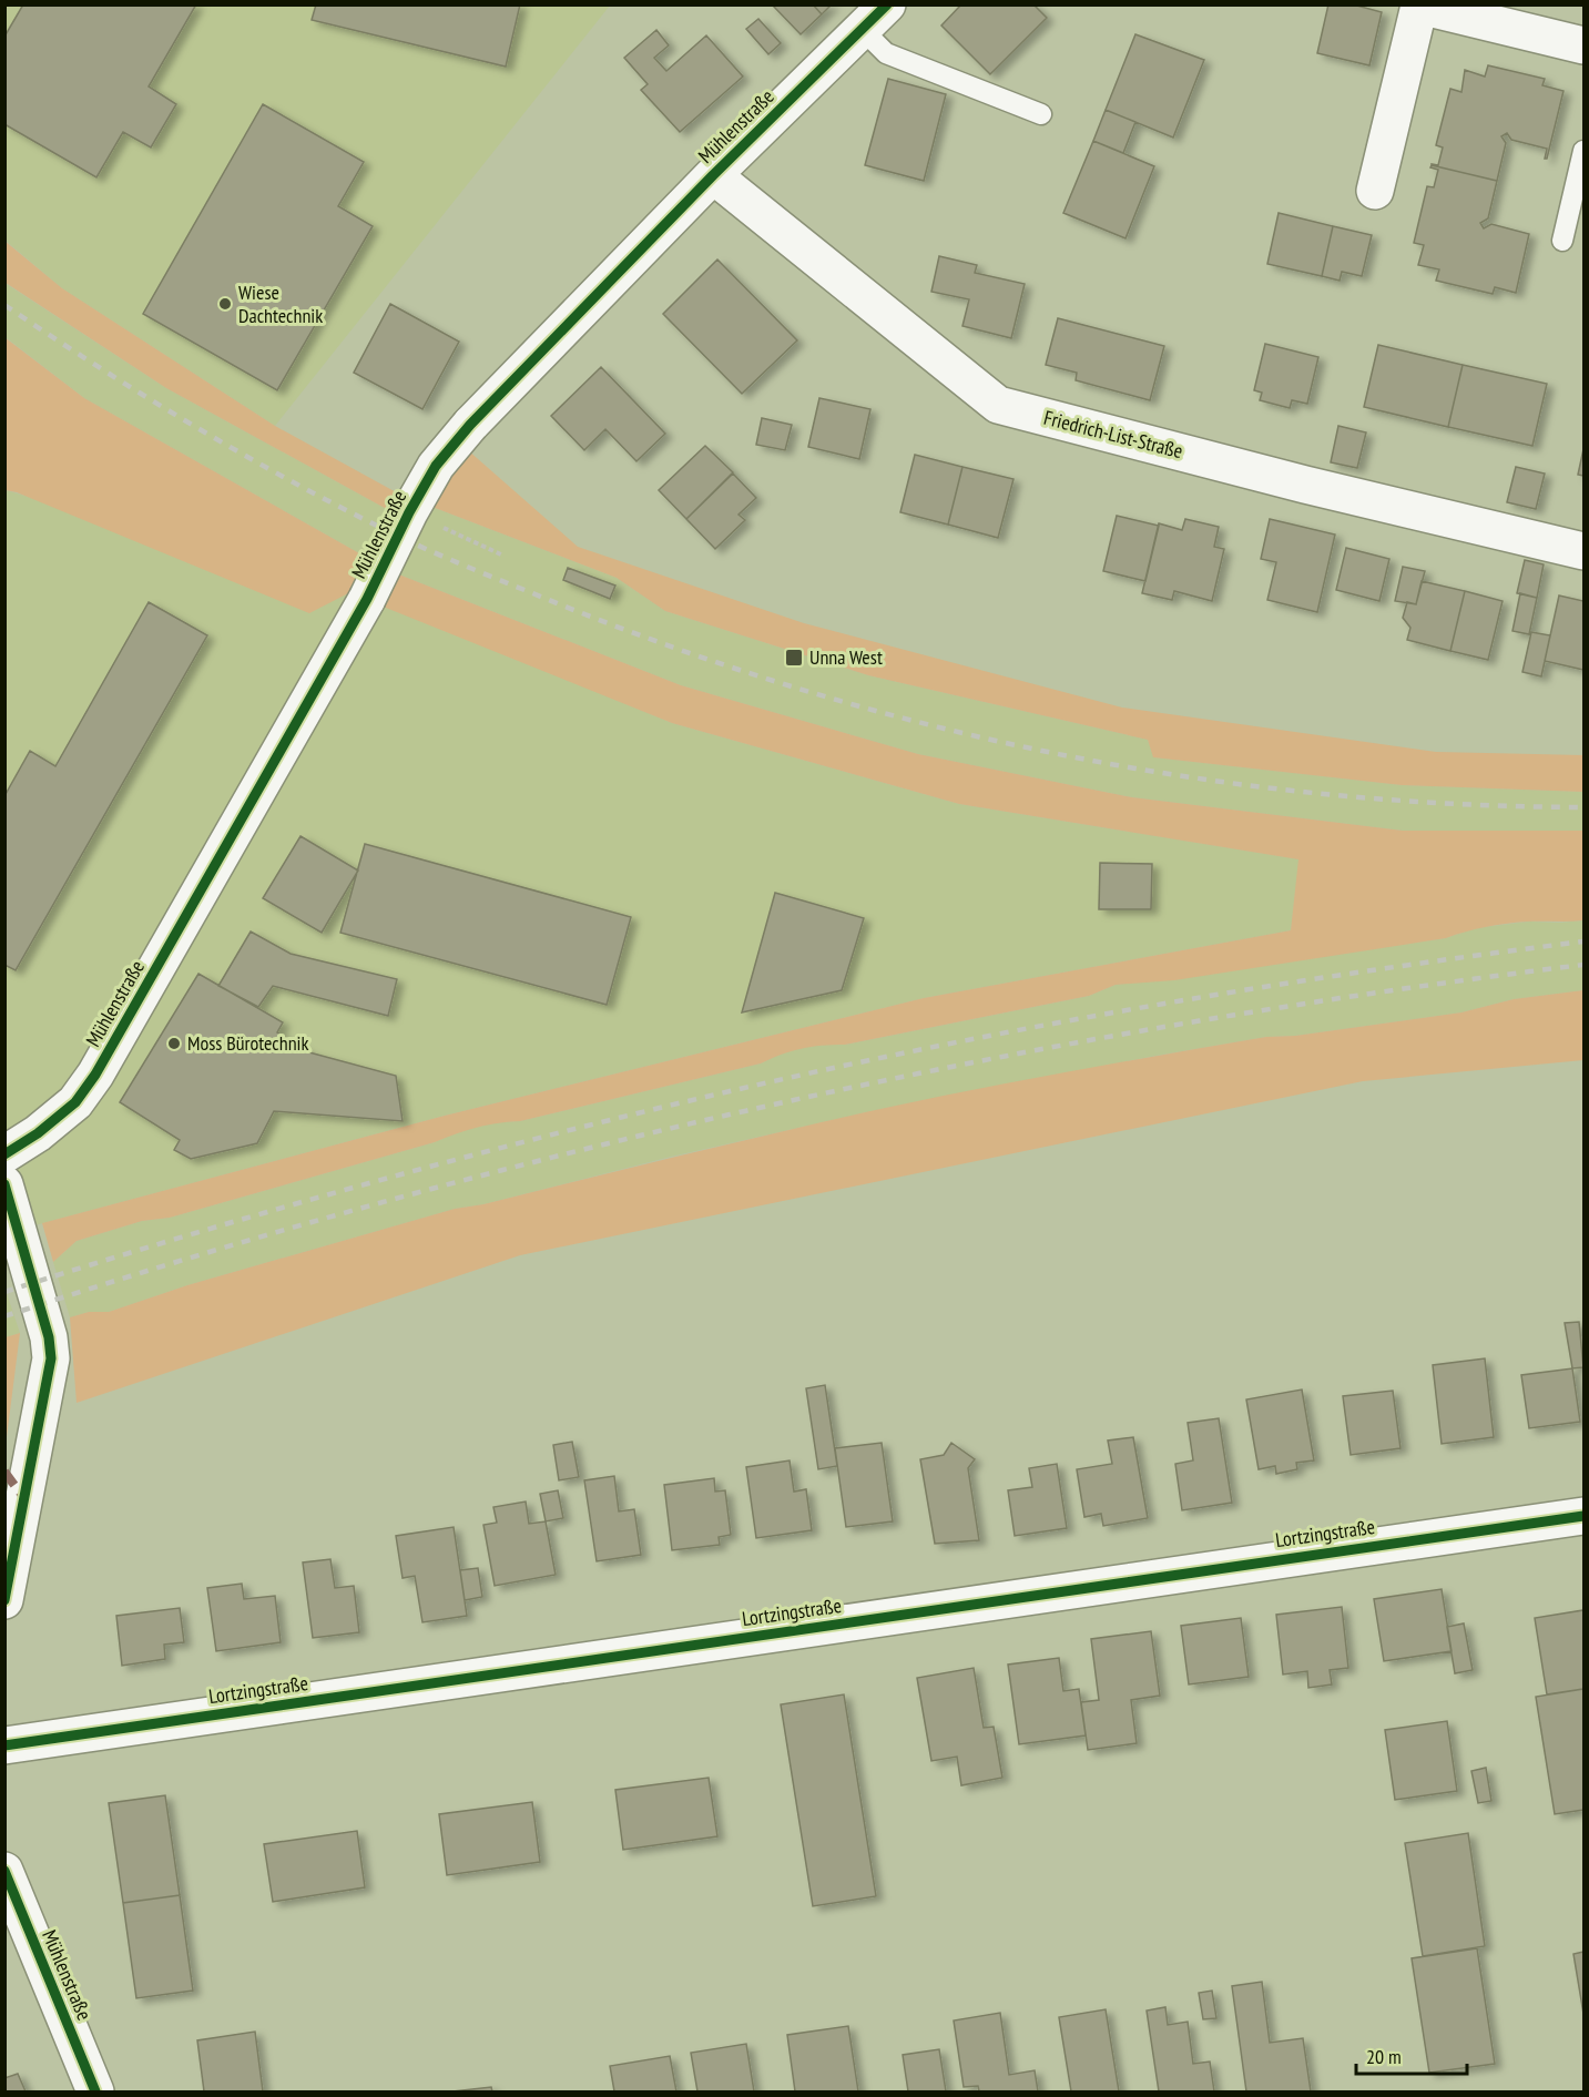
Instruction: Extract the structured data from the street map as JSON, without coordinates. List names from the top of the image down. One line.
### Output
{"streets":{"street":["Mühlenstraße","Friedrich-List-Straße","Lortzingstraße"]},"crossings":[["Mühlenstraße","Friedrich-List-Straße"]],"places":{"other":["Wiese Dachtechnik","Moss Bürotechnik"],"transit":["Unna West"]},"scale_bar":"20 m"}
